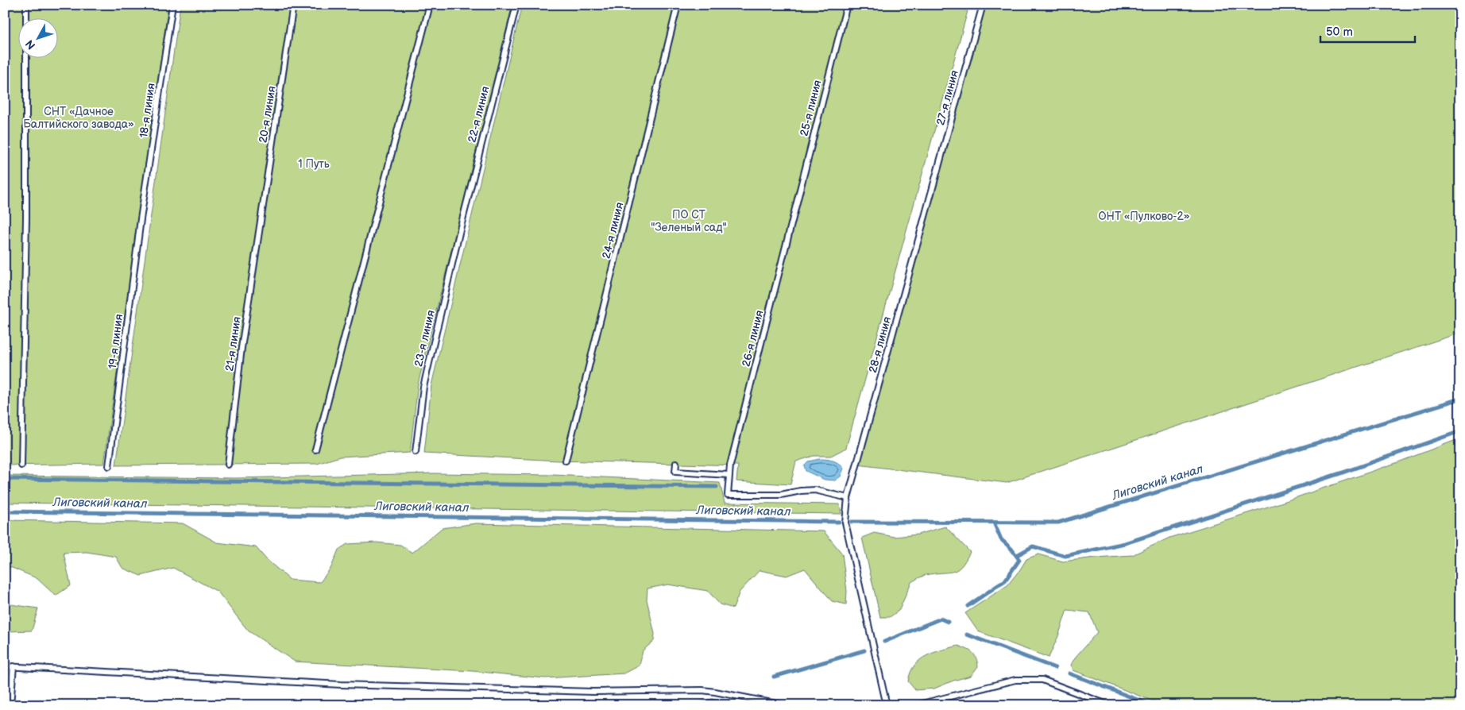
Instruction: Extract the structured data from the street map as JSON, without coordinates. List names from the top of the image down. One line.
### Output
{"streets":{"lane":["27-я линия","25-я линия","18-я линия","20-я линия","22-я линия","24-я линия","23-я линия","26-я линия","19-я линия","21-я линия","28-я линия"]},"crossings":[["27-я линия","28-я линия"],["25-я линия","26-я линия"],["18-я линия","19-я линия"],["20-я линия","21-я линия"],["22-я линия","23-я линия"],["26-я линия","28-я линия"]],"water":["Лиговский канал"],"parks":["СНТ «Дачное Балтийского завода»","1 Путь","ПО СТ \"Зеленый сад\"","ОНТ «Пулково-2»"],"scale_bar":"50 m","north":"bottom left"}
